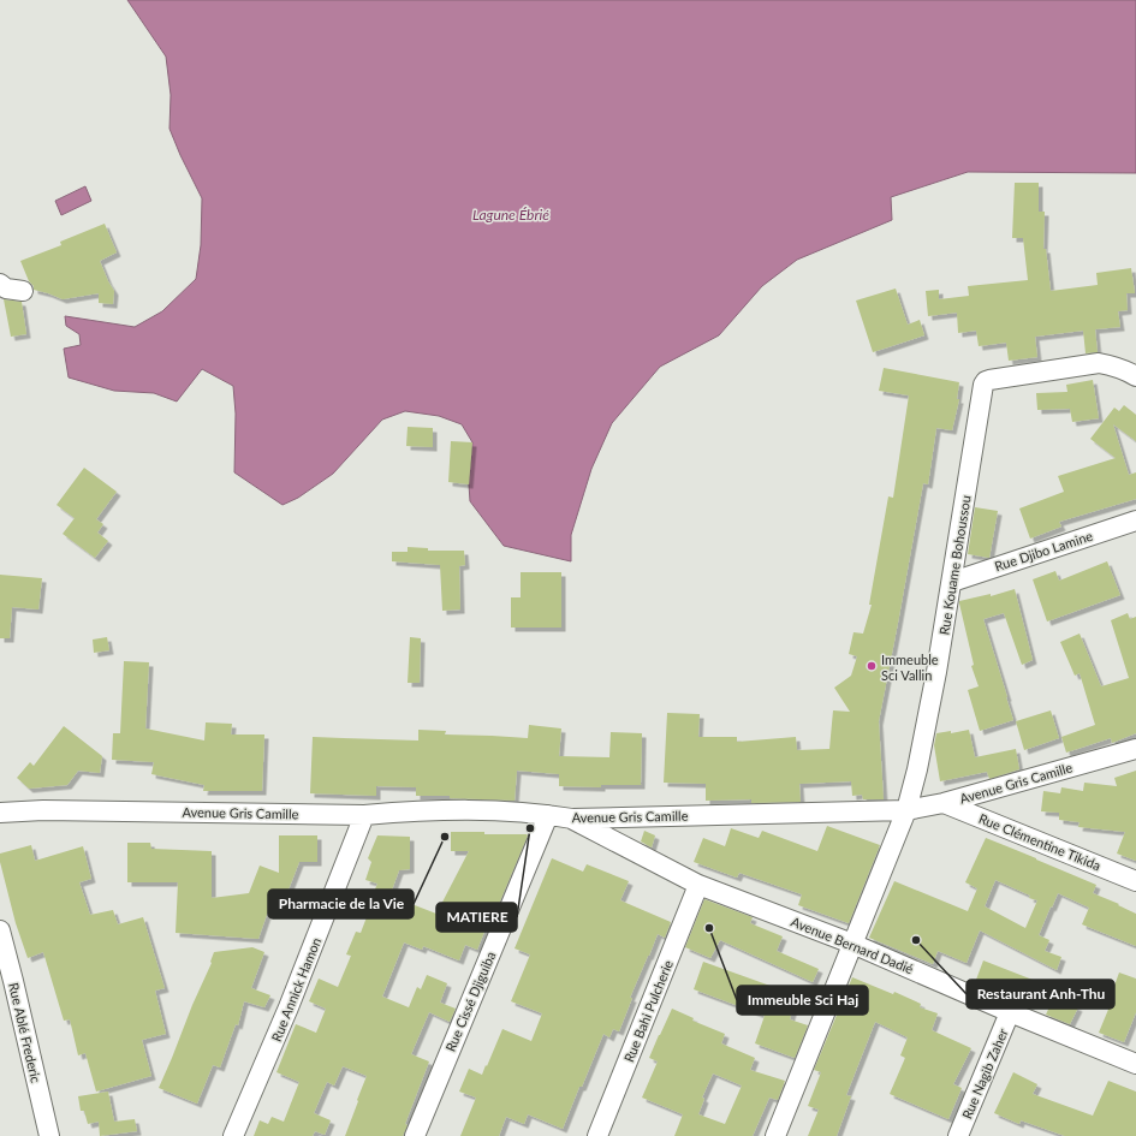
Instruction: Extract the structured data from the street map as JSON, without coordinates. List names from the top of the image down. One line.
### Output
{"streets":{"street":["Rue Djibo Lamine","Rue Kouame Bohoussou","Avenue Gris Camille","Rue Clémentine Tikida","Avenue Bernard Dadié","Rue Annick Hamon","Rue Cissé Djiguiba","Rue Bahi Pulcherie","Rue Ablé Frederic","Rue Nagib Zaher"]},"crossings":[["Rue Djibo Lamine","Rue Kouame Bohoussou"],["Rue Kouame Bohoussou","Avenue Gris Camille"],["Rue Kouame Bohoussou","Avenue Bernard Dadié"],["Avenue Gris Camille","Rue Clémentine Tikida"],["Avenue Gris Camille","Avenue Bernard Dadié"],["Avenue Gris Camille","Rue Annick Hamon"],["Avenue Gris Camille","Rue Cissé Djiguiba"],["Avenue Bernard Dadié","Rue Bahi Pulcherie"],["Avenue Bernard Dadié","Rue Nagib Zaher"]],"water":["Lagune Ébrié"],"places":["Immeuble Sci Vallin","MATIERE","Pharmacie de la Vie","Immeuble Sci Haj","Restaurant Anh-Thu"]}
